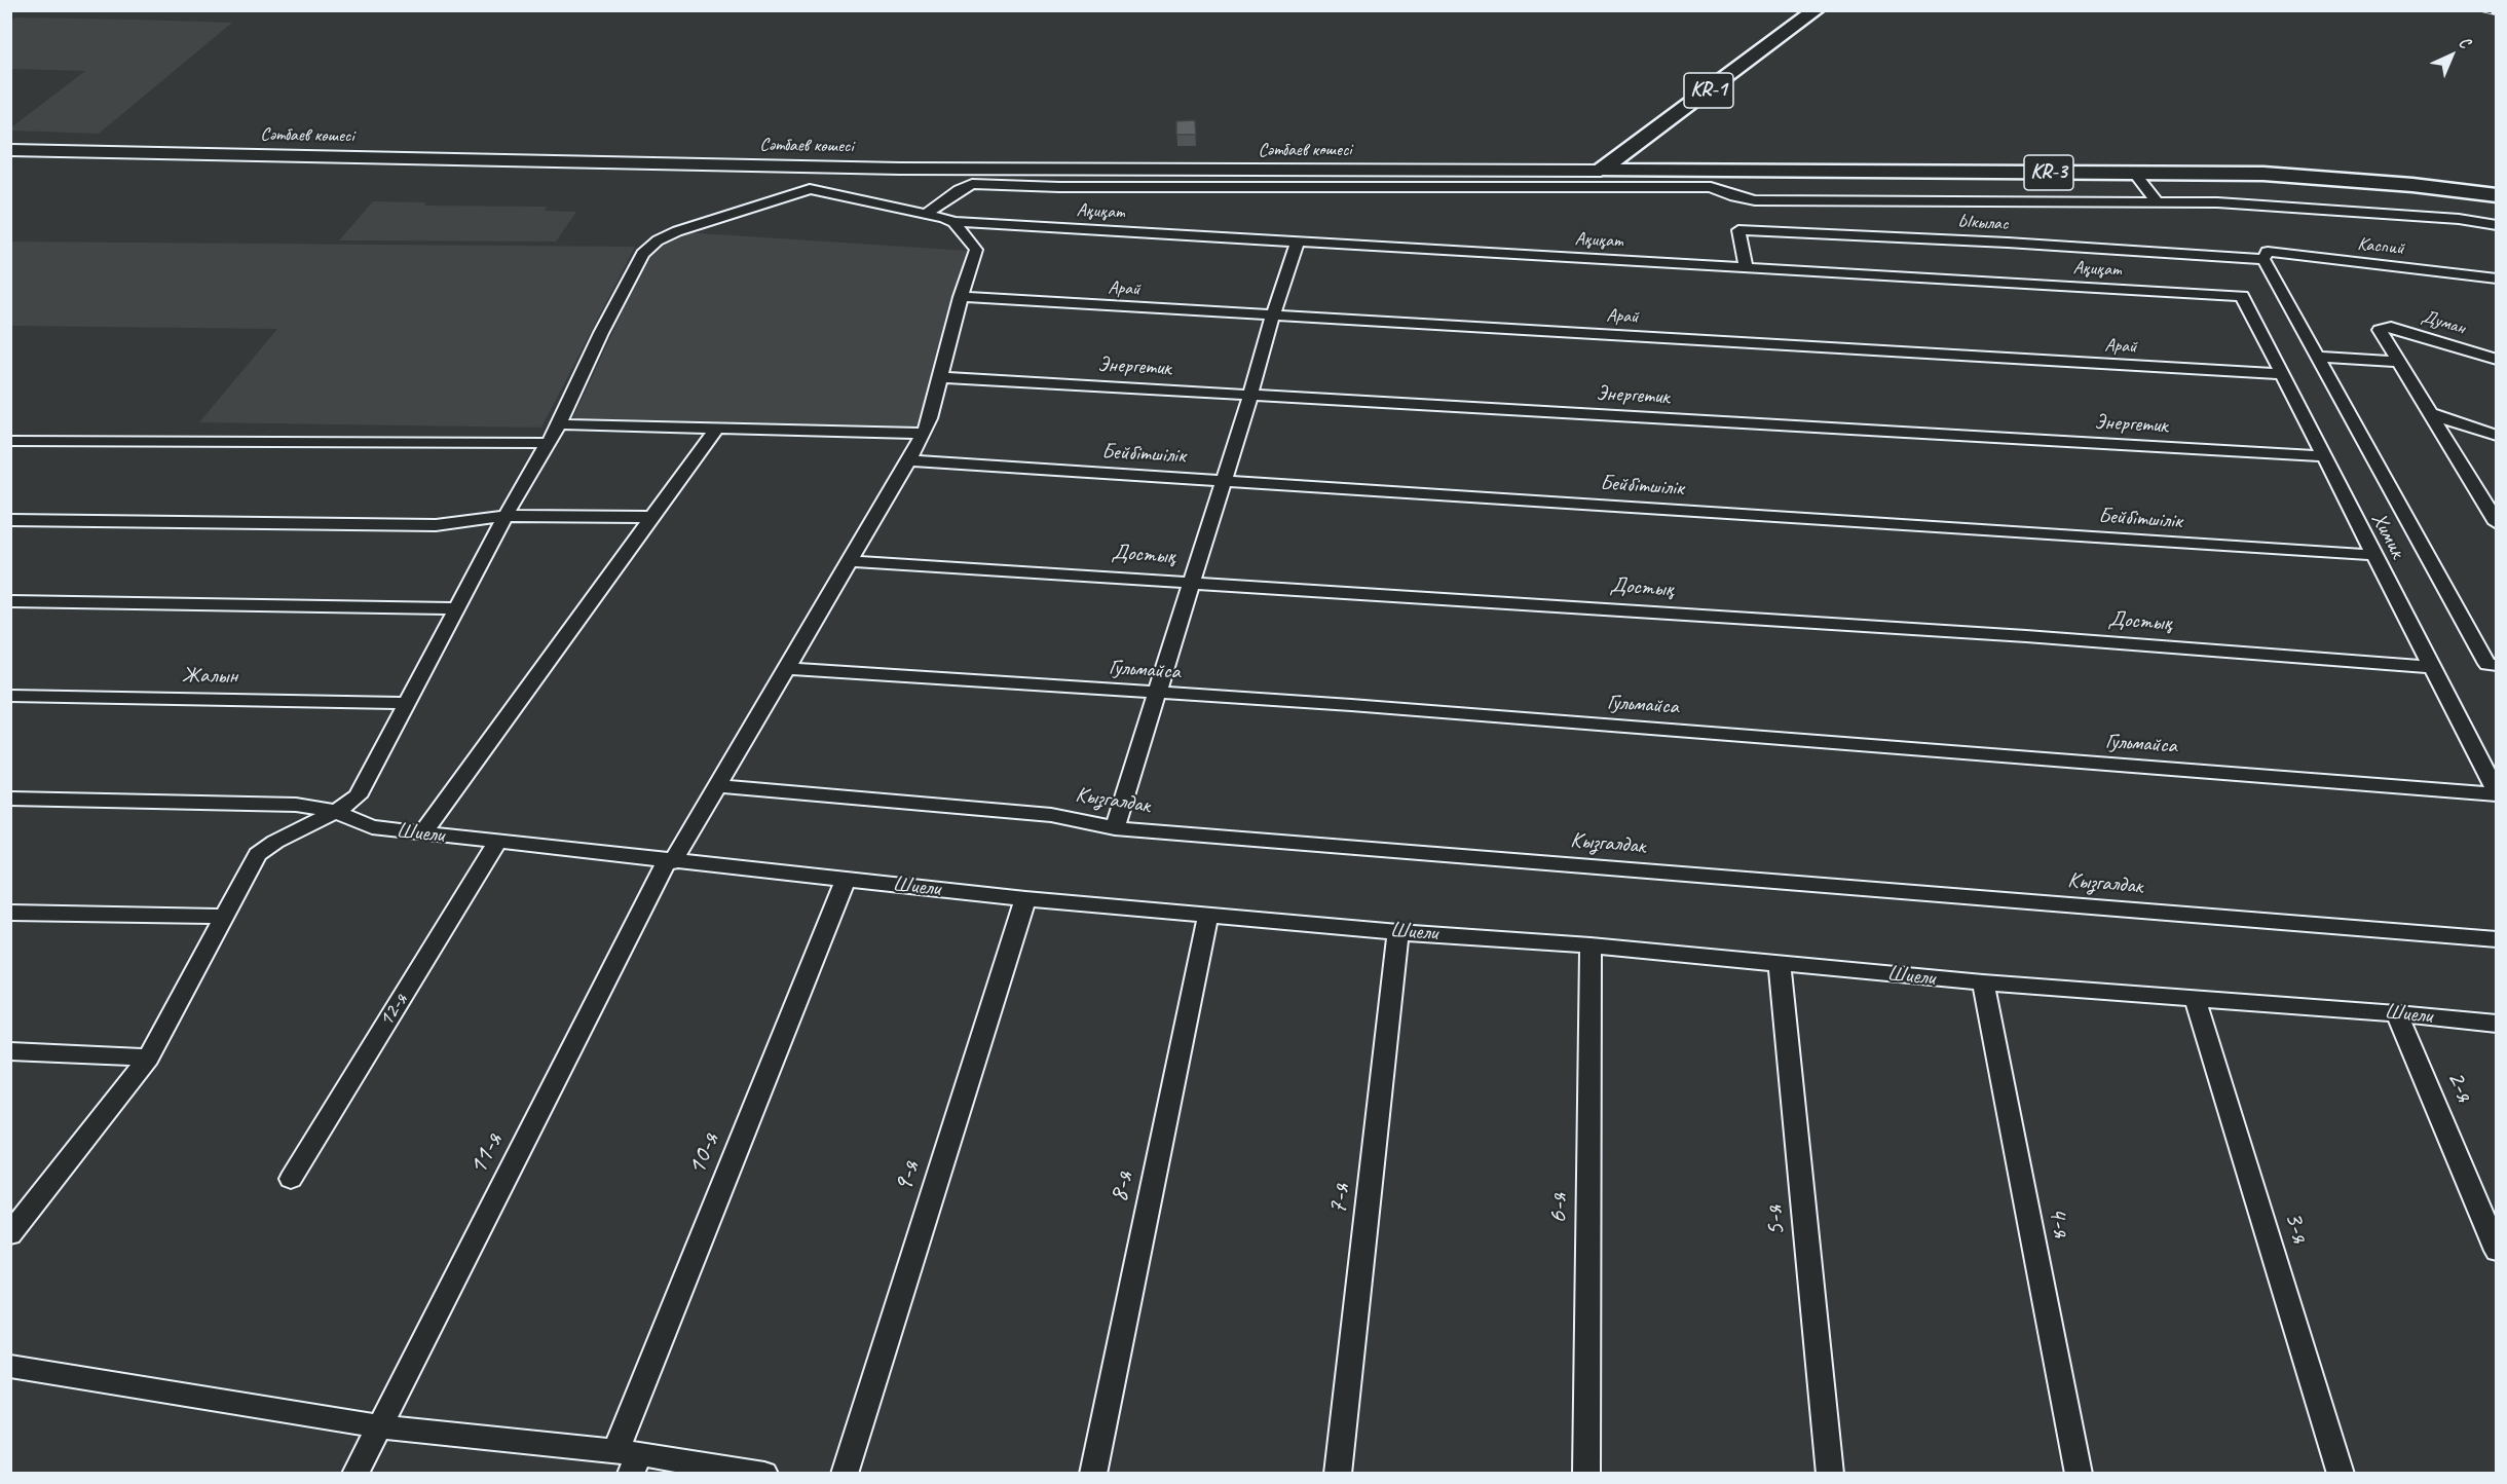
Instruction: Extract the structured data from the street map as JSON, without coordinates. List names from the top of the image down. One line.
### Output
{"streets":{"main road":["KR-1","Сәтбаев көшесі","KR-3"],"street":["Ақиқат","Ыкылас","Каспий","Арай","Думан","Энергетик","Бейбітшілік","Химик","Достық","Гульмайса","Жалын","Кызгалдак","Шиели","12-я","2-я","11-я","10-я","9-я","8-я","7-я","6-я","5-я","4-я","3-я"]},"crossings":[["KR-1","Сәтбаев көшесі"],["KR-1","KR-3"],["Сәтбаев көшесі","KR-3"],["Ақиқат","Ыкылас"],["Ақиқат","Химик"],["Ақиқат","11-я"],["Ыкылас","Каспий"],["Арай","Химик"],["Арай","11-я"],["Энергетик","Химик"],["Энергетик","11-я"],["Бейбітшілік","Химик"],["Бейбітшілік","11-я"],["Химик","Достық"],["Химик","Гульмайса"],["Достық","11-я"],["Гульмайса","11-я"],["Кызгалдак","11-я"],["Шиели","12-я"],["Шиели","2-я"],["Шиели","11-я"],["Шиели","10-я"],["Шиели","9-я"],["Шиели","8-я"],["Шиели","7-я"],["Шиели","6-я"],["Шиели","5-я"],["Шиели","4-я"],["Шиели","3-я"]],"north":"top right"}
